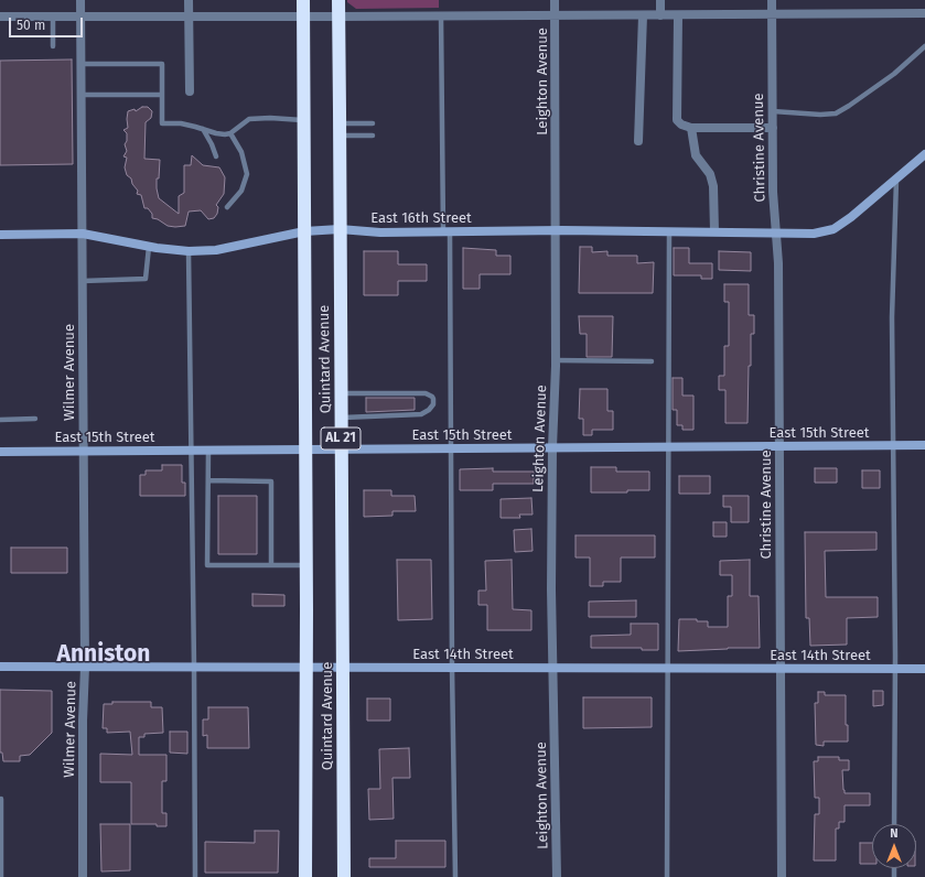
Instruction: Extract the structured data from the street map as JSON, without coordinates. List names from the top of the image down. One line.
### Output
{"streets":{"highway":["Quintard Avenue","AL 21"],"street":["Leighton Avenue","Christine Avenue","East 16th Street","Wilmer Avenue","East 15th Street","East 14th Street"]},"crossings":[["Leighton Avenue","East 16th Street"],["Leighton Avenue","East 15th Street"],["Leighton Avenue","East 14th Street"],["Christine Avenue","East 16th Street"],["Christine Avenue","East 15th Street"],["Christine Avenue","East 14th Street"],["East 16th Street","Quintard Avenue"],["East 16th Street","Wilmer Avenue"],["Quintard Avenue","East 15th Street"],["Quintard Avenue","East 14th Street"],["Wilmer Avenue","East 15th Street"],["Wilmer Avenue","East 14th Street"]],"districts":["Anniston"],"scale_bar":"50 m","north":"top"}
